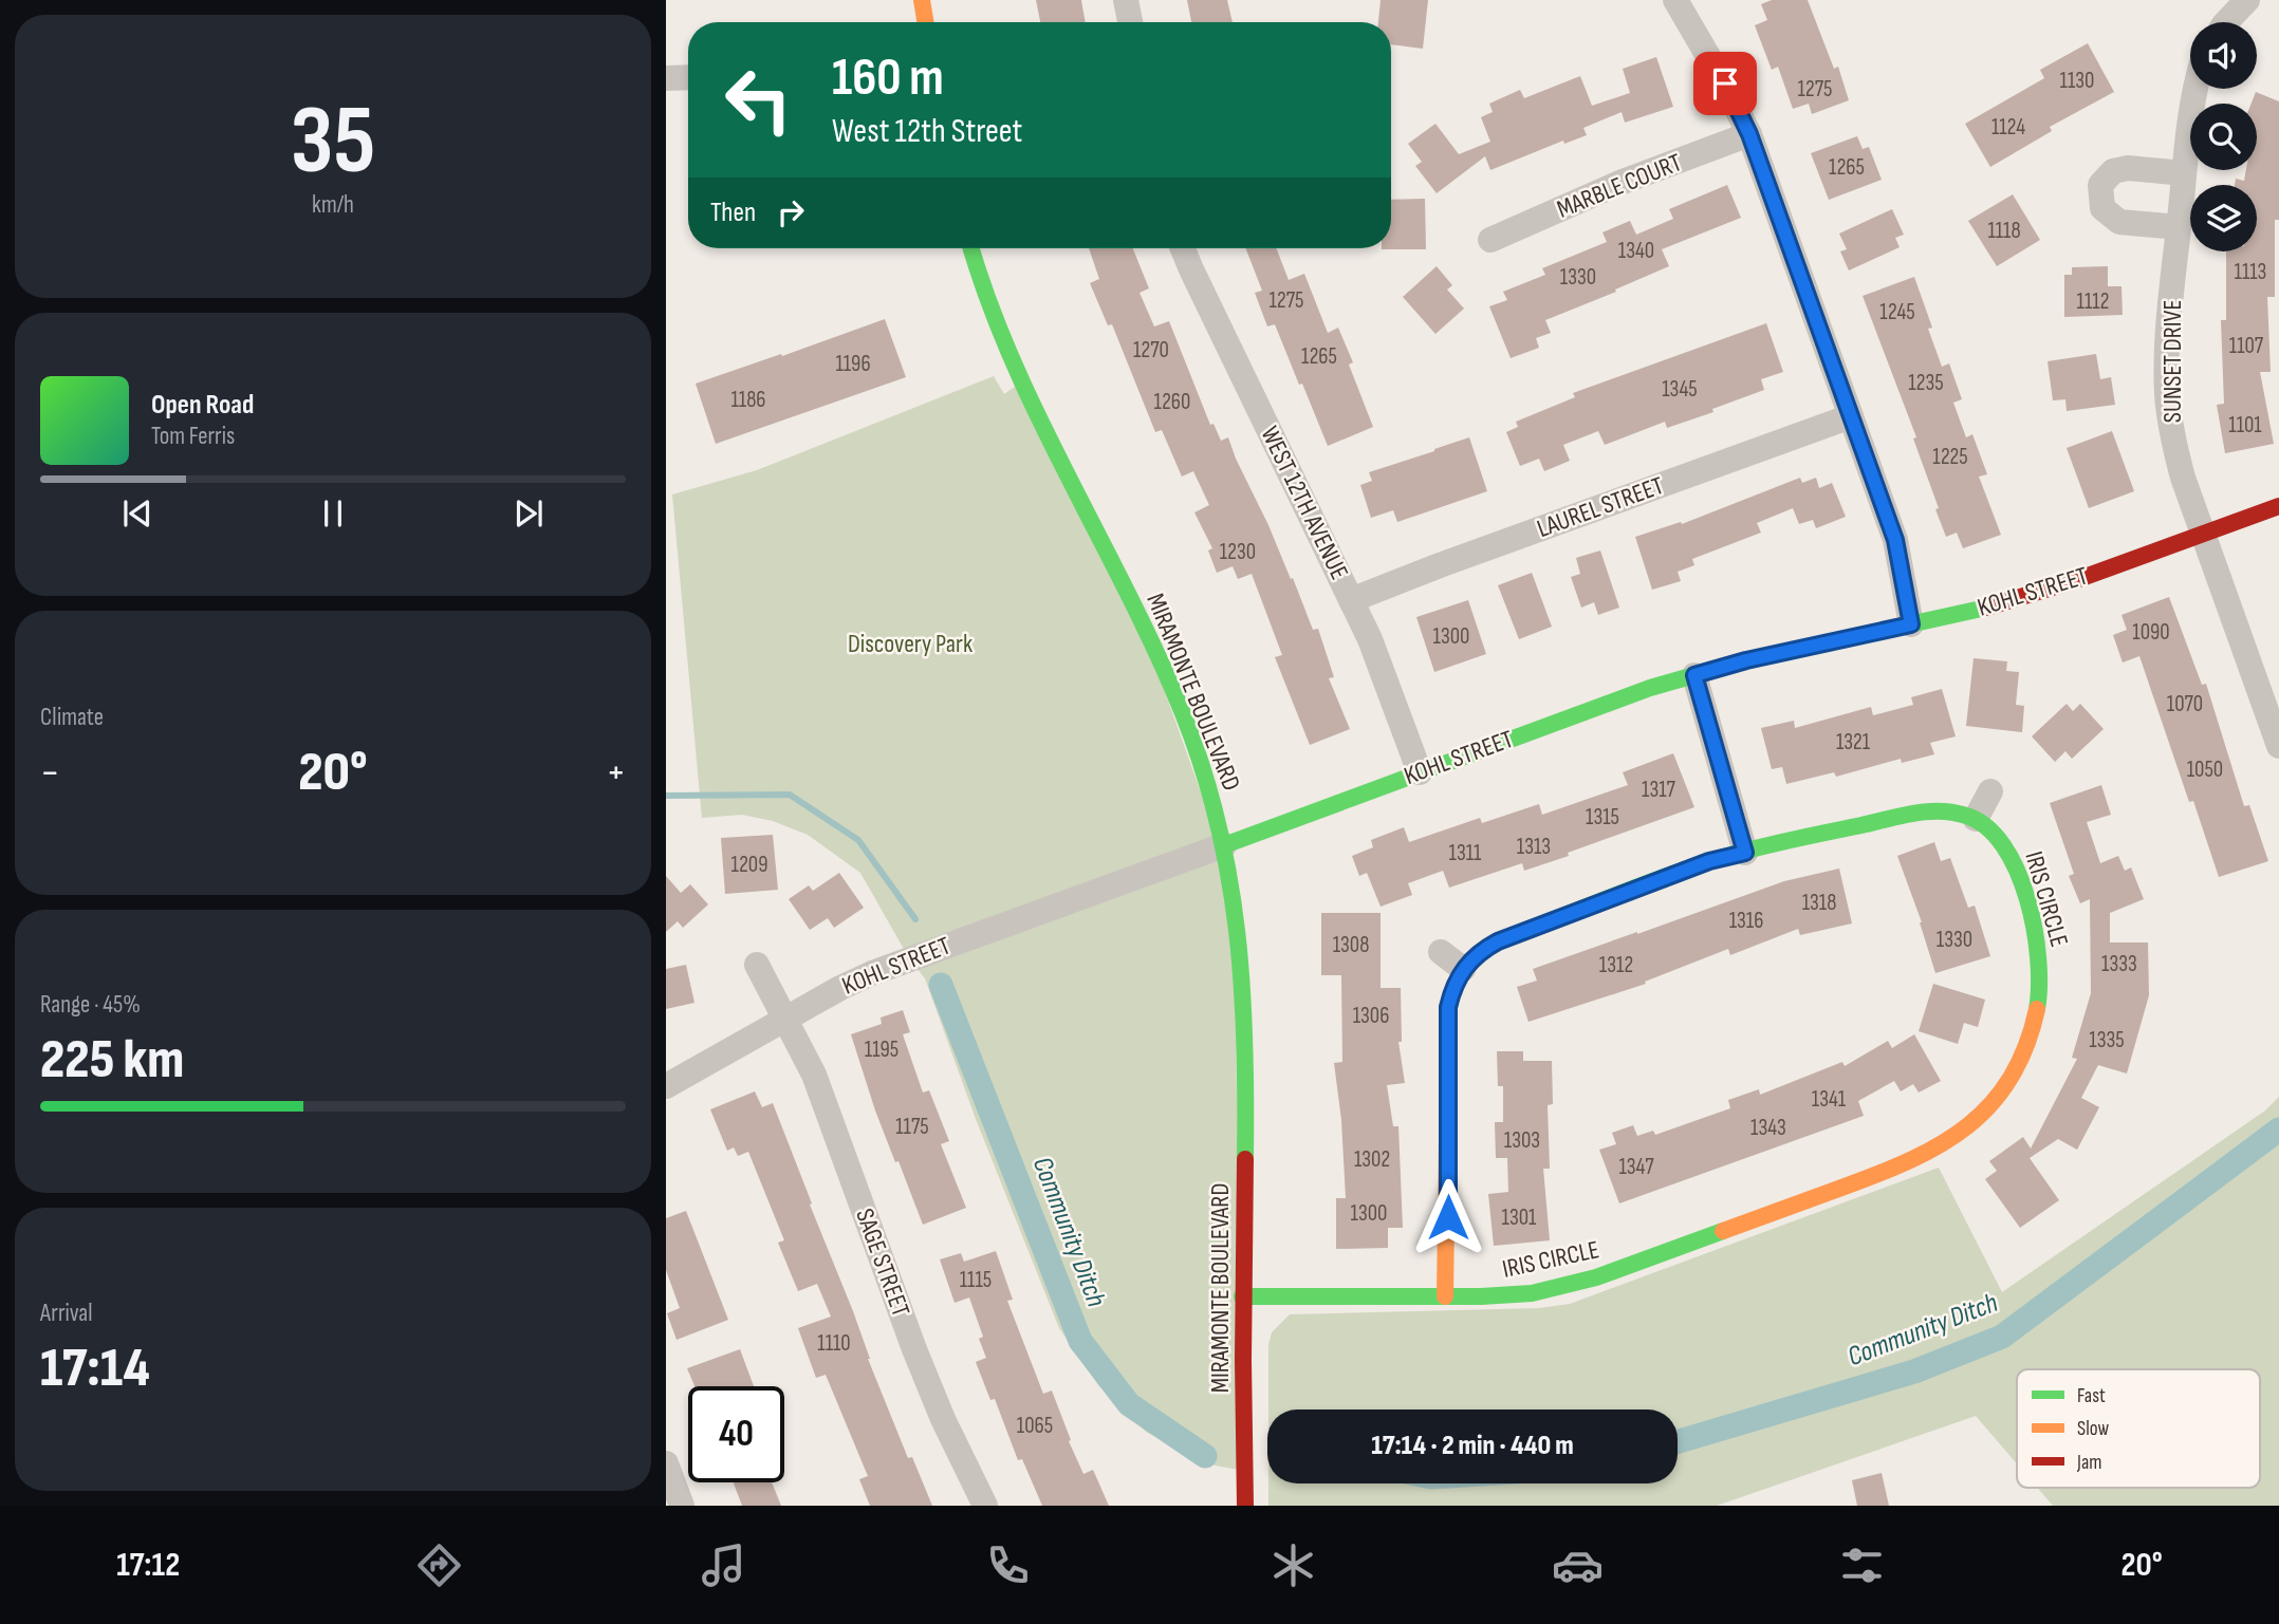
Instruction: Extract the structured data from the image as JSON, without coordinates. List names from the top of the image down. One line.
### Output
{"streets":{"street":["MARBLE COURT","SUNSET DRIVE","WEST 12TH AVENUE","LAUREL STREET","KOHL STREET","MIRAMONTE BOULEVARD","IRIS CIRCLE","SAGE STREET"]},"crossings":[["SUNSET DRIVE","KOHL STREET"],["WEST 12TH AVENUE","LAUREL STREET"],["WEST 12TH AVENUE","KOHL STREET"],["KOHL STREET","MIRAMONTE BOULEVARD"],["KOHL STREET","SAGE STREET"],["MIRAMONTE BOULEVARD","IRIS CIRCLE"]],"water":["Community Ditch"],"parks":["Discovery Park"],"house_numbers":["1130","1275","1124","1265","1118","1340","1113","1330","1275","1112","1245","1107","1270","1265","1196","1235","1345","1186","1260","1101","1225","1230","1090","1300","1070","1321","1050","1317","1315","1313","1311","1209","1318","1316","1330","1308","1333","1312","1306","1335","1195","1341","1175","1343","1303","1302","1347","1300","1301","1115","1110","1065"],"legend":["Fast","Slow","Jam"],"page":{"tile":[["35","km/h"],"Climate",["Range · 45%","225 km"],["Arrival","17:14"]],"turn":["160 m","West 12th Street"],"then":"Then","song":["Open Road","Tom Ferris"],"heat":["−","20°","+"],"limit":"40","trip":"17:14 · 2 min · 440 m","tabs":["17:12","20°"]}}
